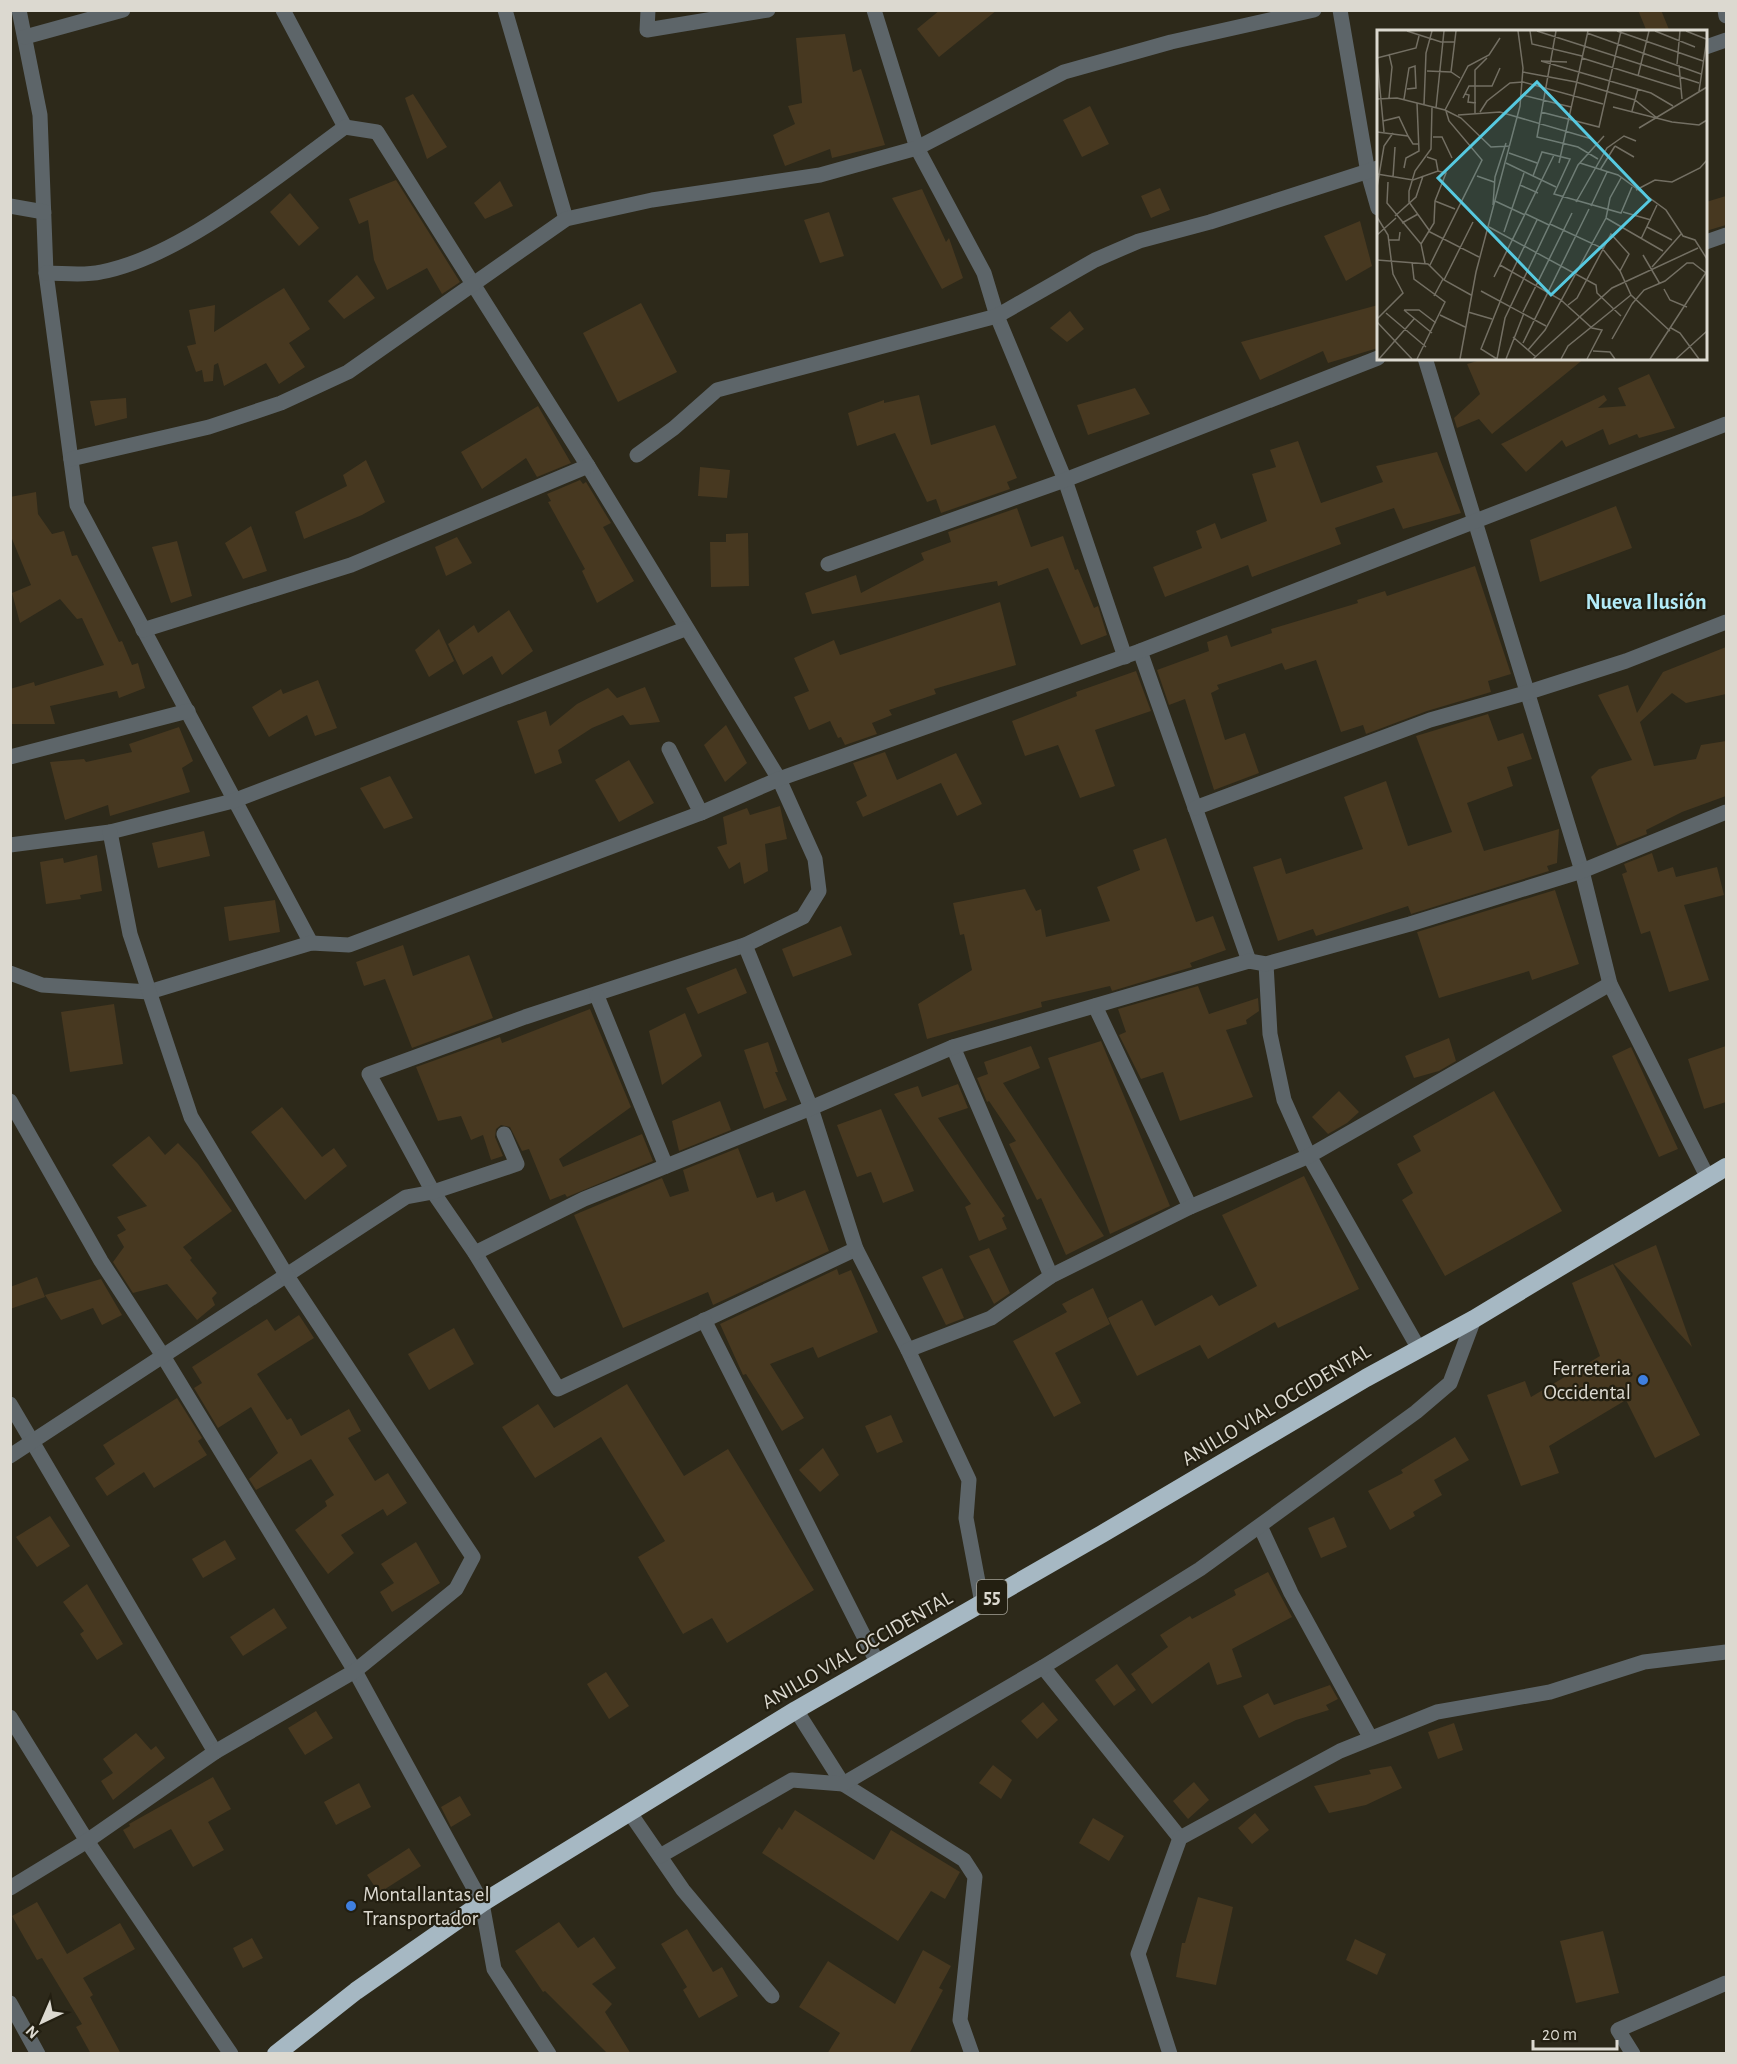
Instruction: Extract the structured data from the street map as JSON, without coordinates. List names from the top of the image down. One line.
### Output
{"streets":{"highway":["ANILLO VIAL OCCIDENTAL","55"]},"districts":["Nueva Ilusión"],"places":["Ferreteria Occidental","Montallantas el Transportador"],"scale_bar":"20 m","north":"bottom left"}
